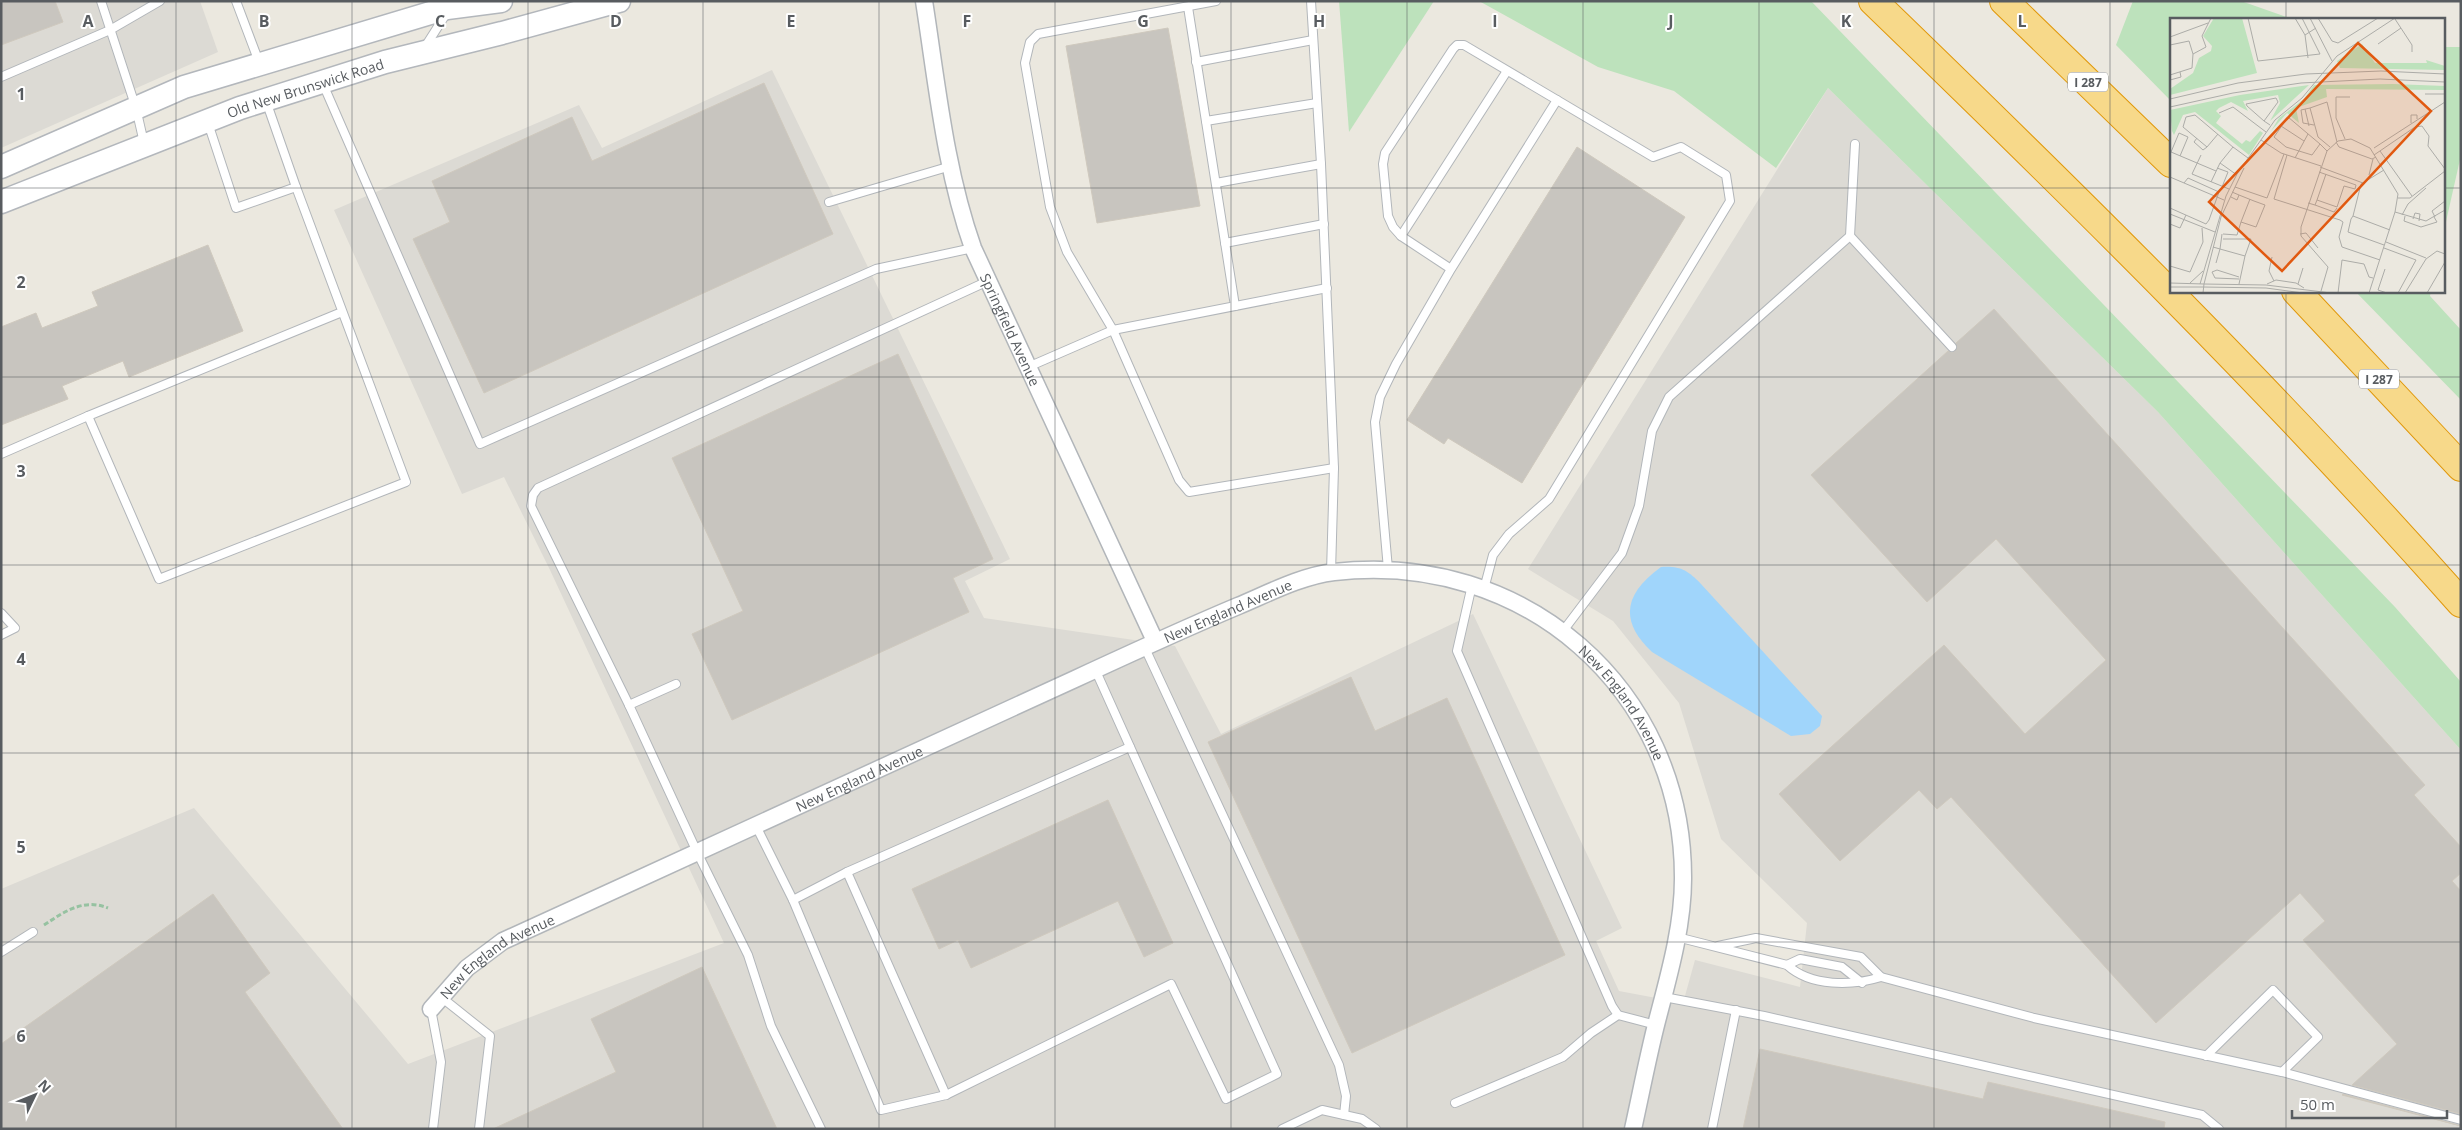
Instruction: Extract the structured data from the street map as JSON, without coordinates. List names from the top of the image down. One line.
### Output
{"streets":{"highway":["I 287"],"main road":["Old New Brunswick Road"],"street":["Springfield Avenue","New England Avenue"]},"crossings":[["Springfield Avenue","New England Avenue"]],"scale_bar":"50 m","north":"top right","grid":{"columns":["A","B","C","D","E","F","G","H","I","J","K","L"],"rows":["1","2","3","4","5","6"]}}
